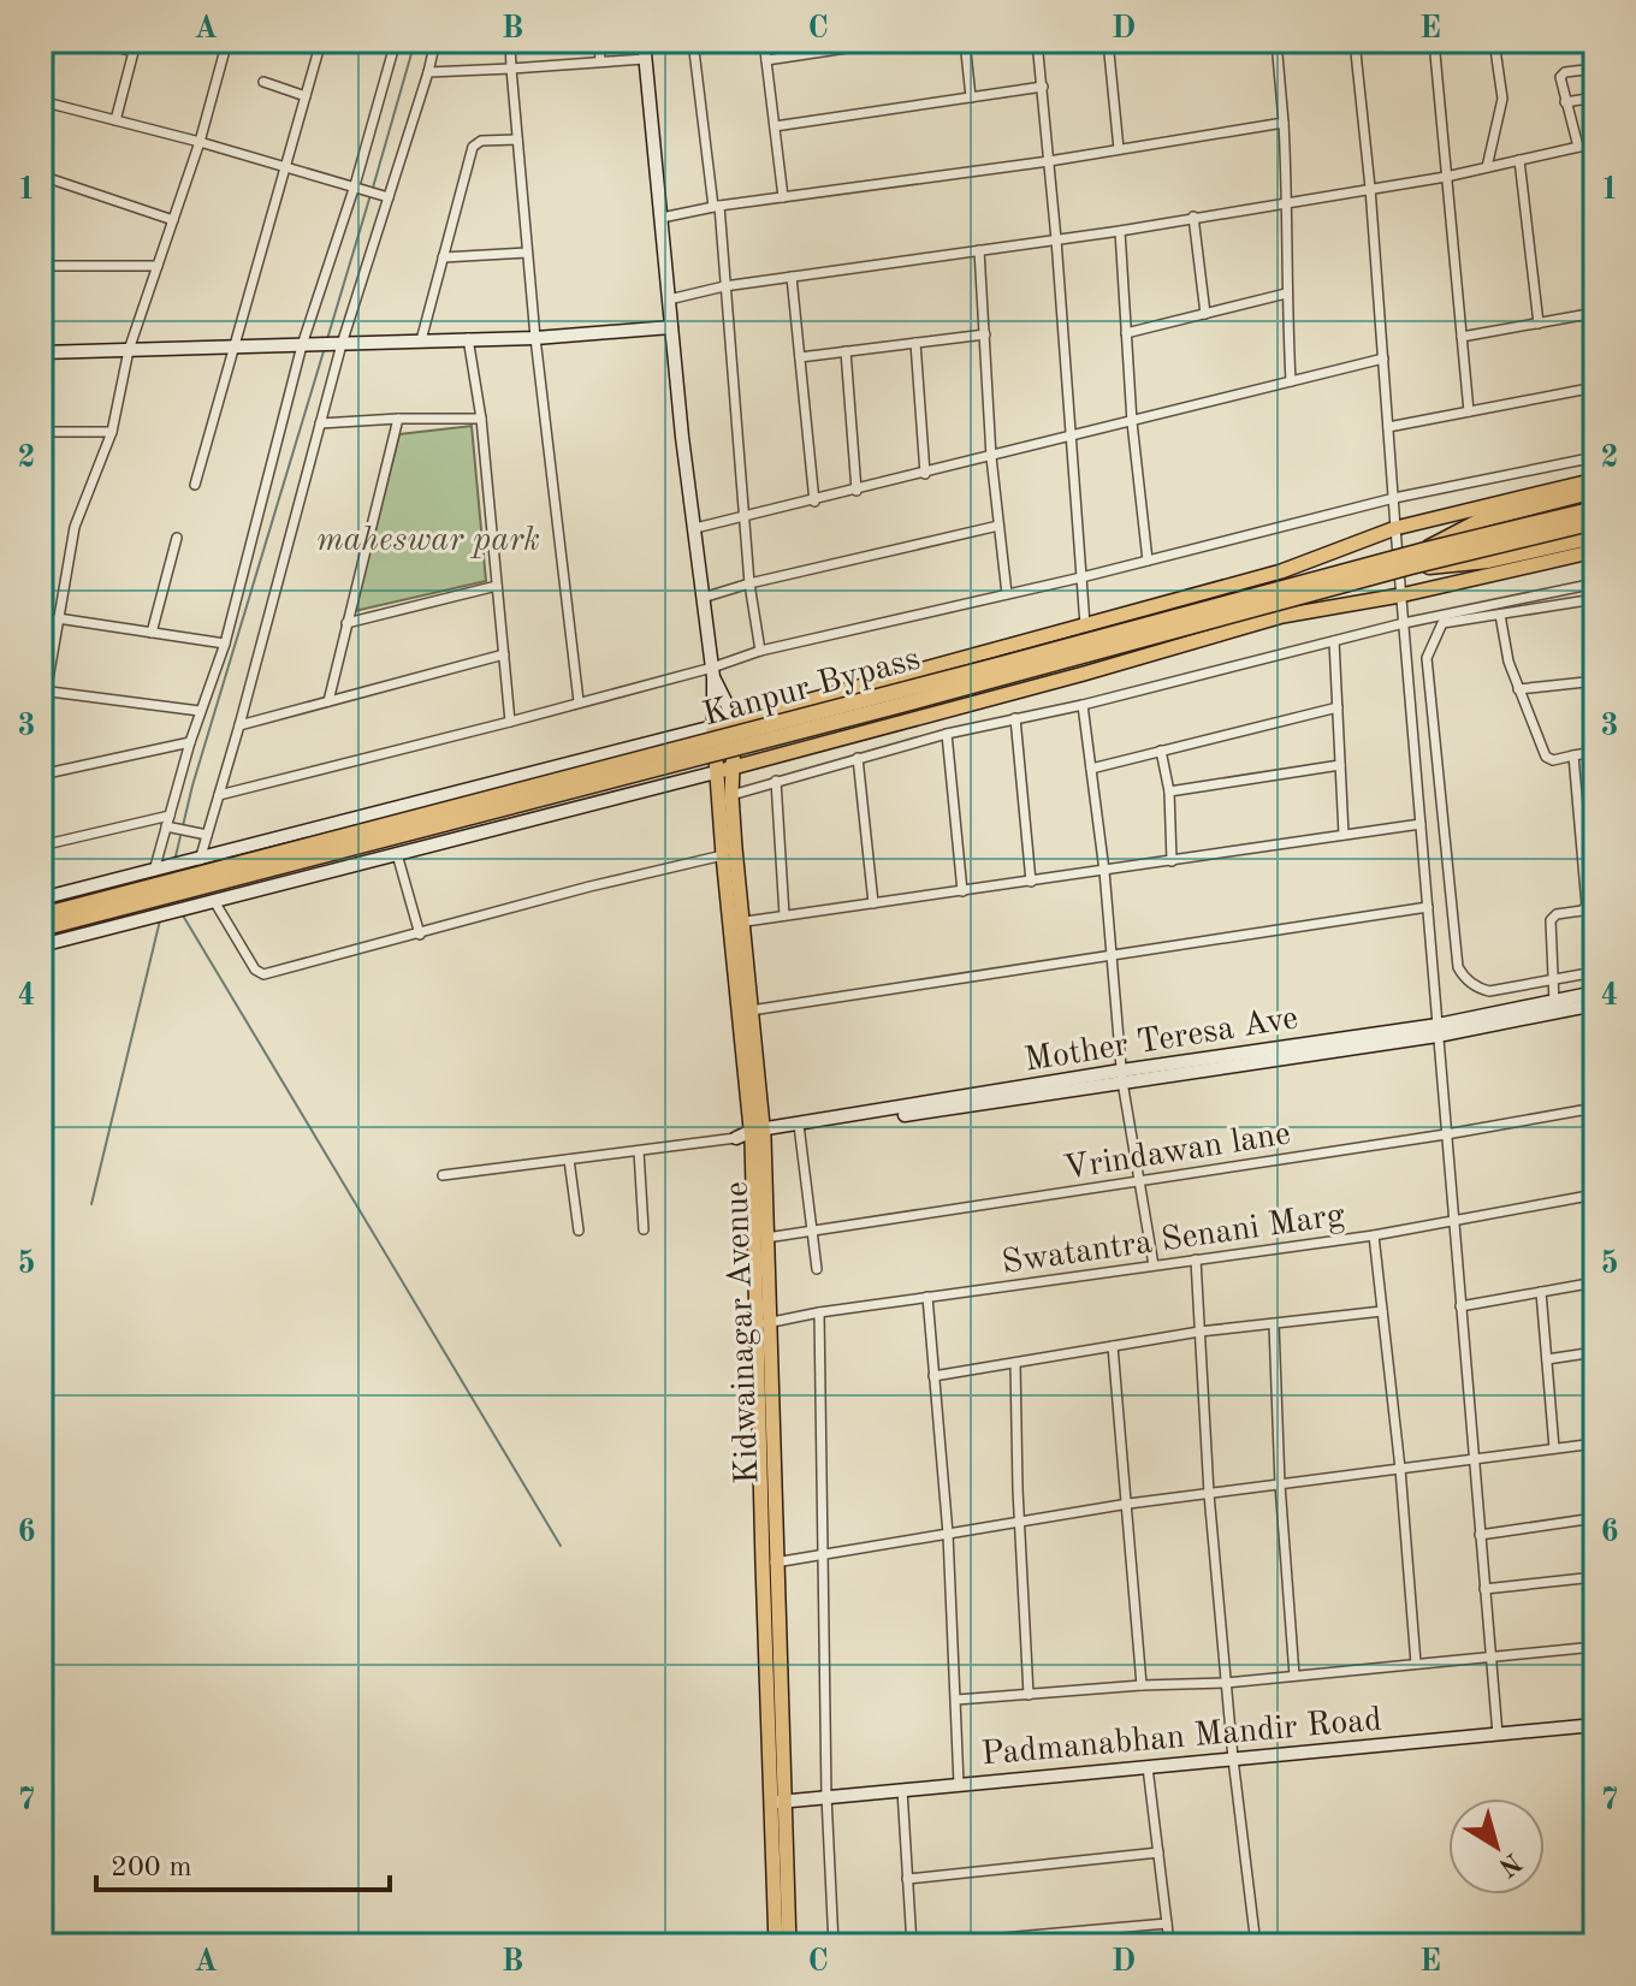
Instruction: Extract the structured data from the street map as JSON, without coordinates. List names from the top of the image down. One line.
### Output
{"streets":{"highway":["Kanpur Bypass"],"main road":["Kidwainagar Avenue"],"street":["Vrindawan lane","Swatantra Senani Marg","Padmanabhan Mandir Road"]},"crossings":[["Vrindawan lane","Kidwainagar Avenue"],["Swatantra Senani Marg","Kidwainagar Avenue"],["Kidwainagar Avenue","Padmanabhan Mandir Road"]],"parks":["maheswar park"],"scale_bar":"200 m","north":"bottom right","grid":{"columns":["A","B","C","D","E"],"rows":["1","2","3","4","5","6","7"]}}
